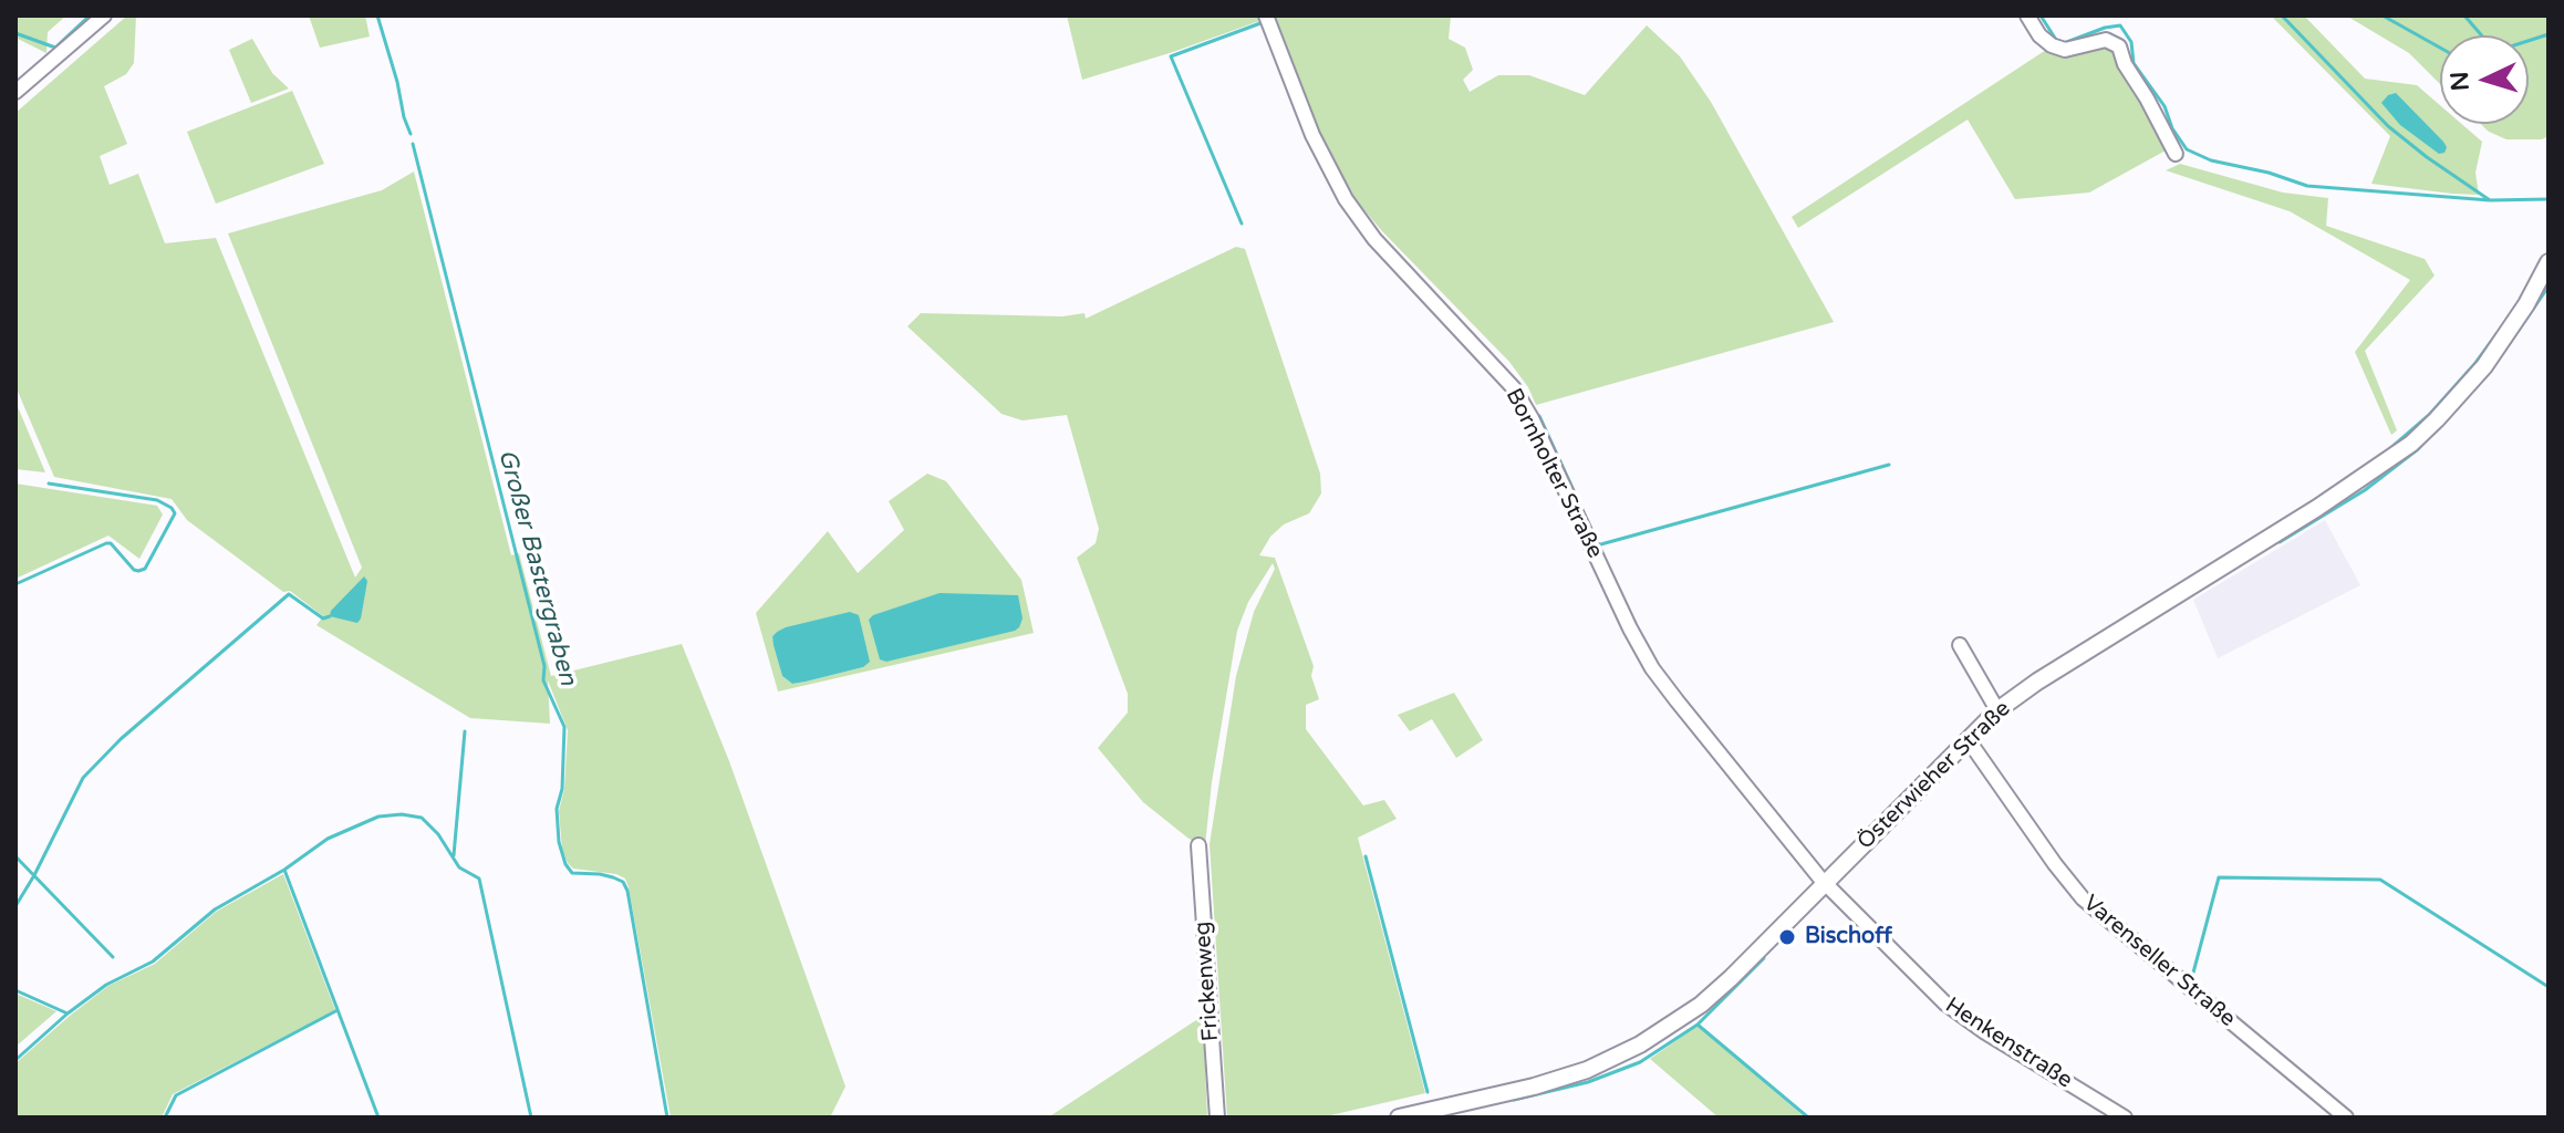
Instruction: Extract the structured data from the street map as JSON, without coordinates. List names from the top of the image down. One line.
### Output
{"streets":{"street":["Bornholter Straße","Österwieher Straße","Varenseller Straße","Frickenweg","Henkenstraße"]},"crossings":[["Bornholter Straße","Österwieher Straße"],["Bornholter Straße","Henkenstraße"],["Österwieher Straße","Varenseller Straße"],["Österwieher Straße","Henkenstraße"]],"water":["Großer Bastergraben"],"places":["Bischoff"],"north":"left"}
